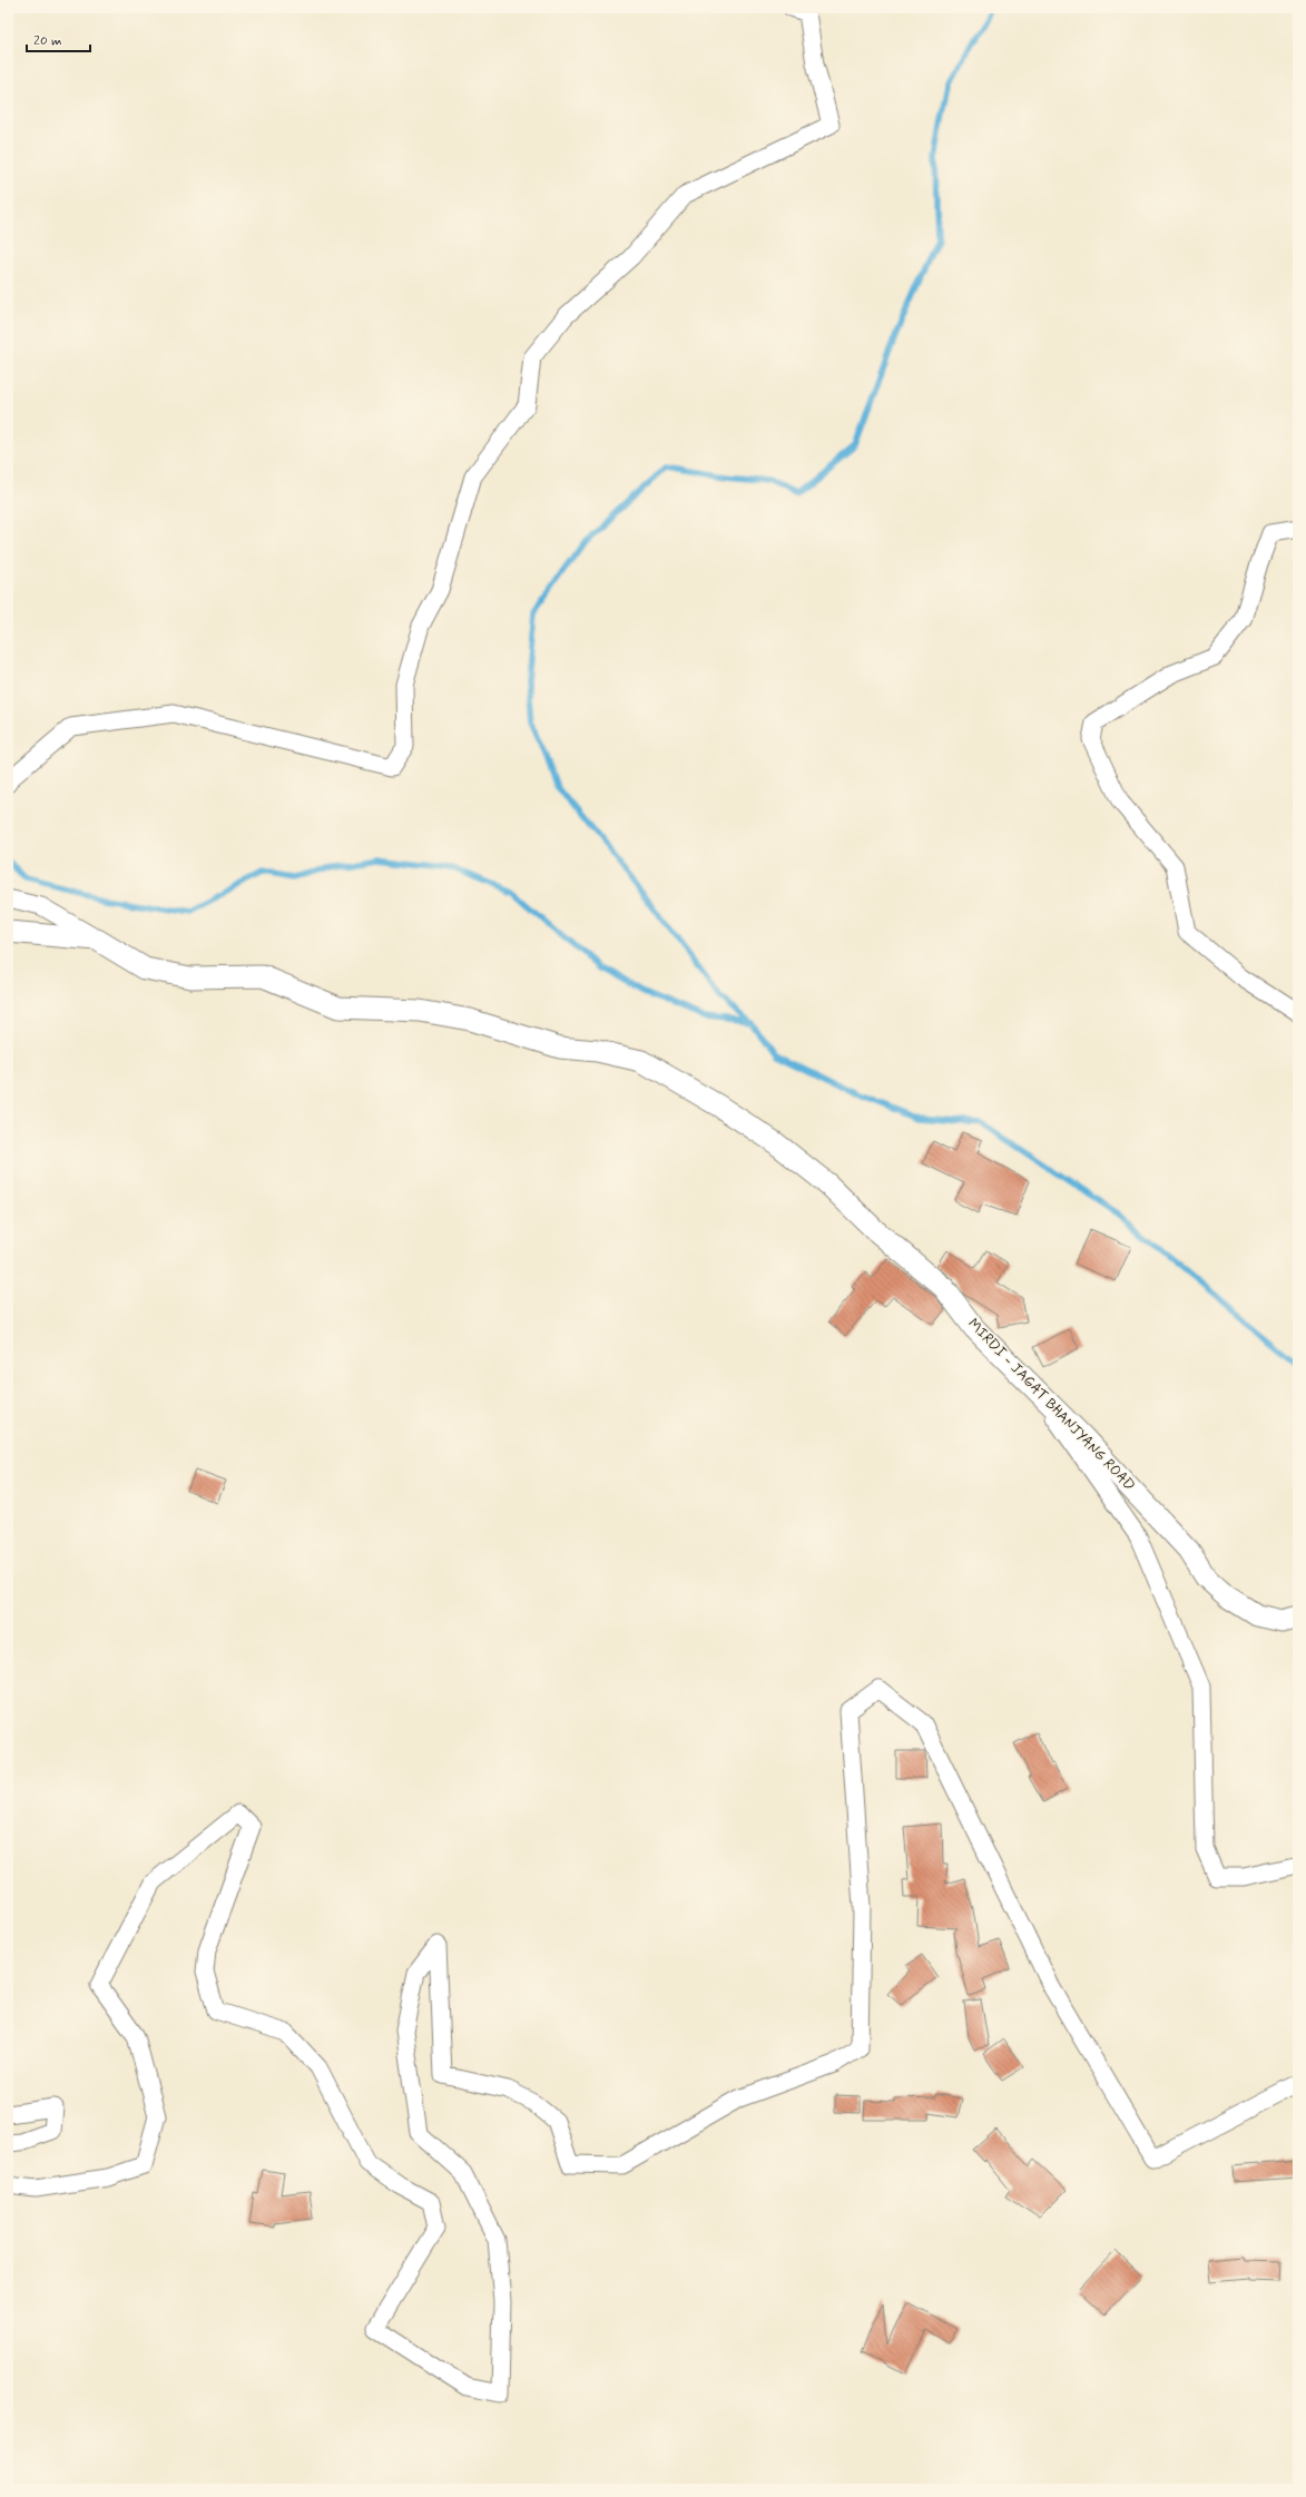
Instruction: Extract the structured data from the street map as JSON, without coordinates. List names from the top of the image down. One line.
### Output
{"streets":{"street":["MIRDI - JAGAT BHANJYANG ROAD"]},"scale_bar":"20 m"}
